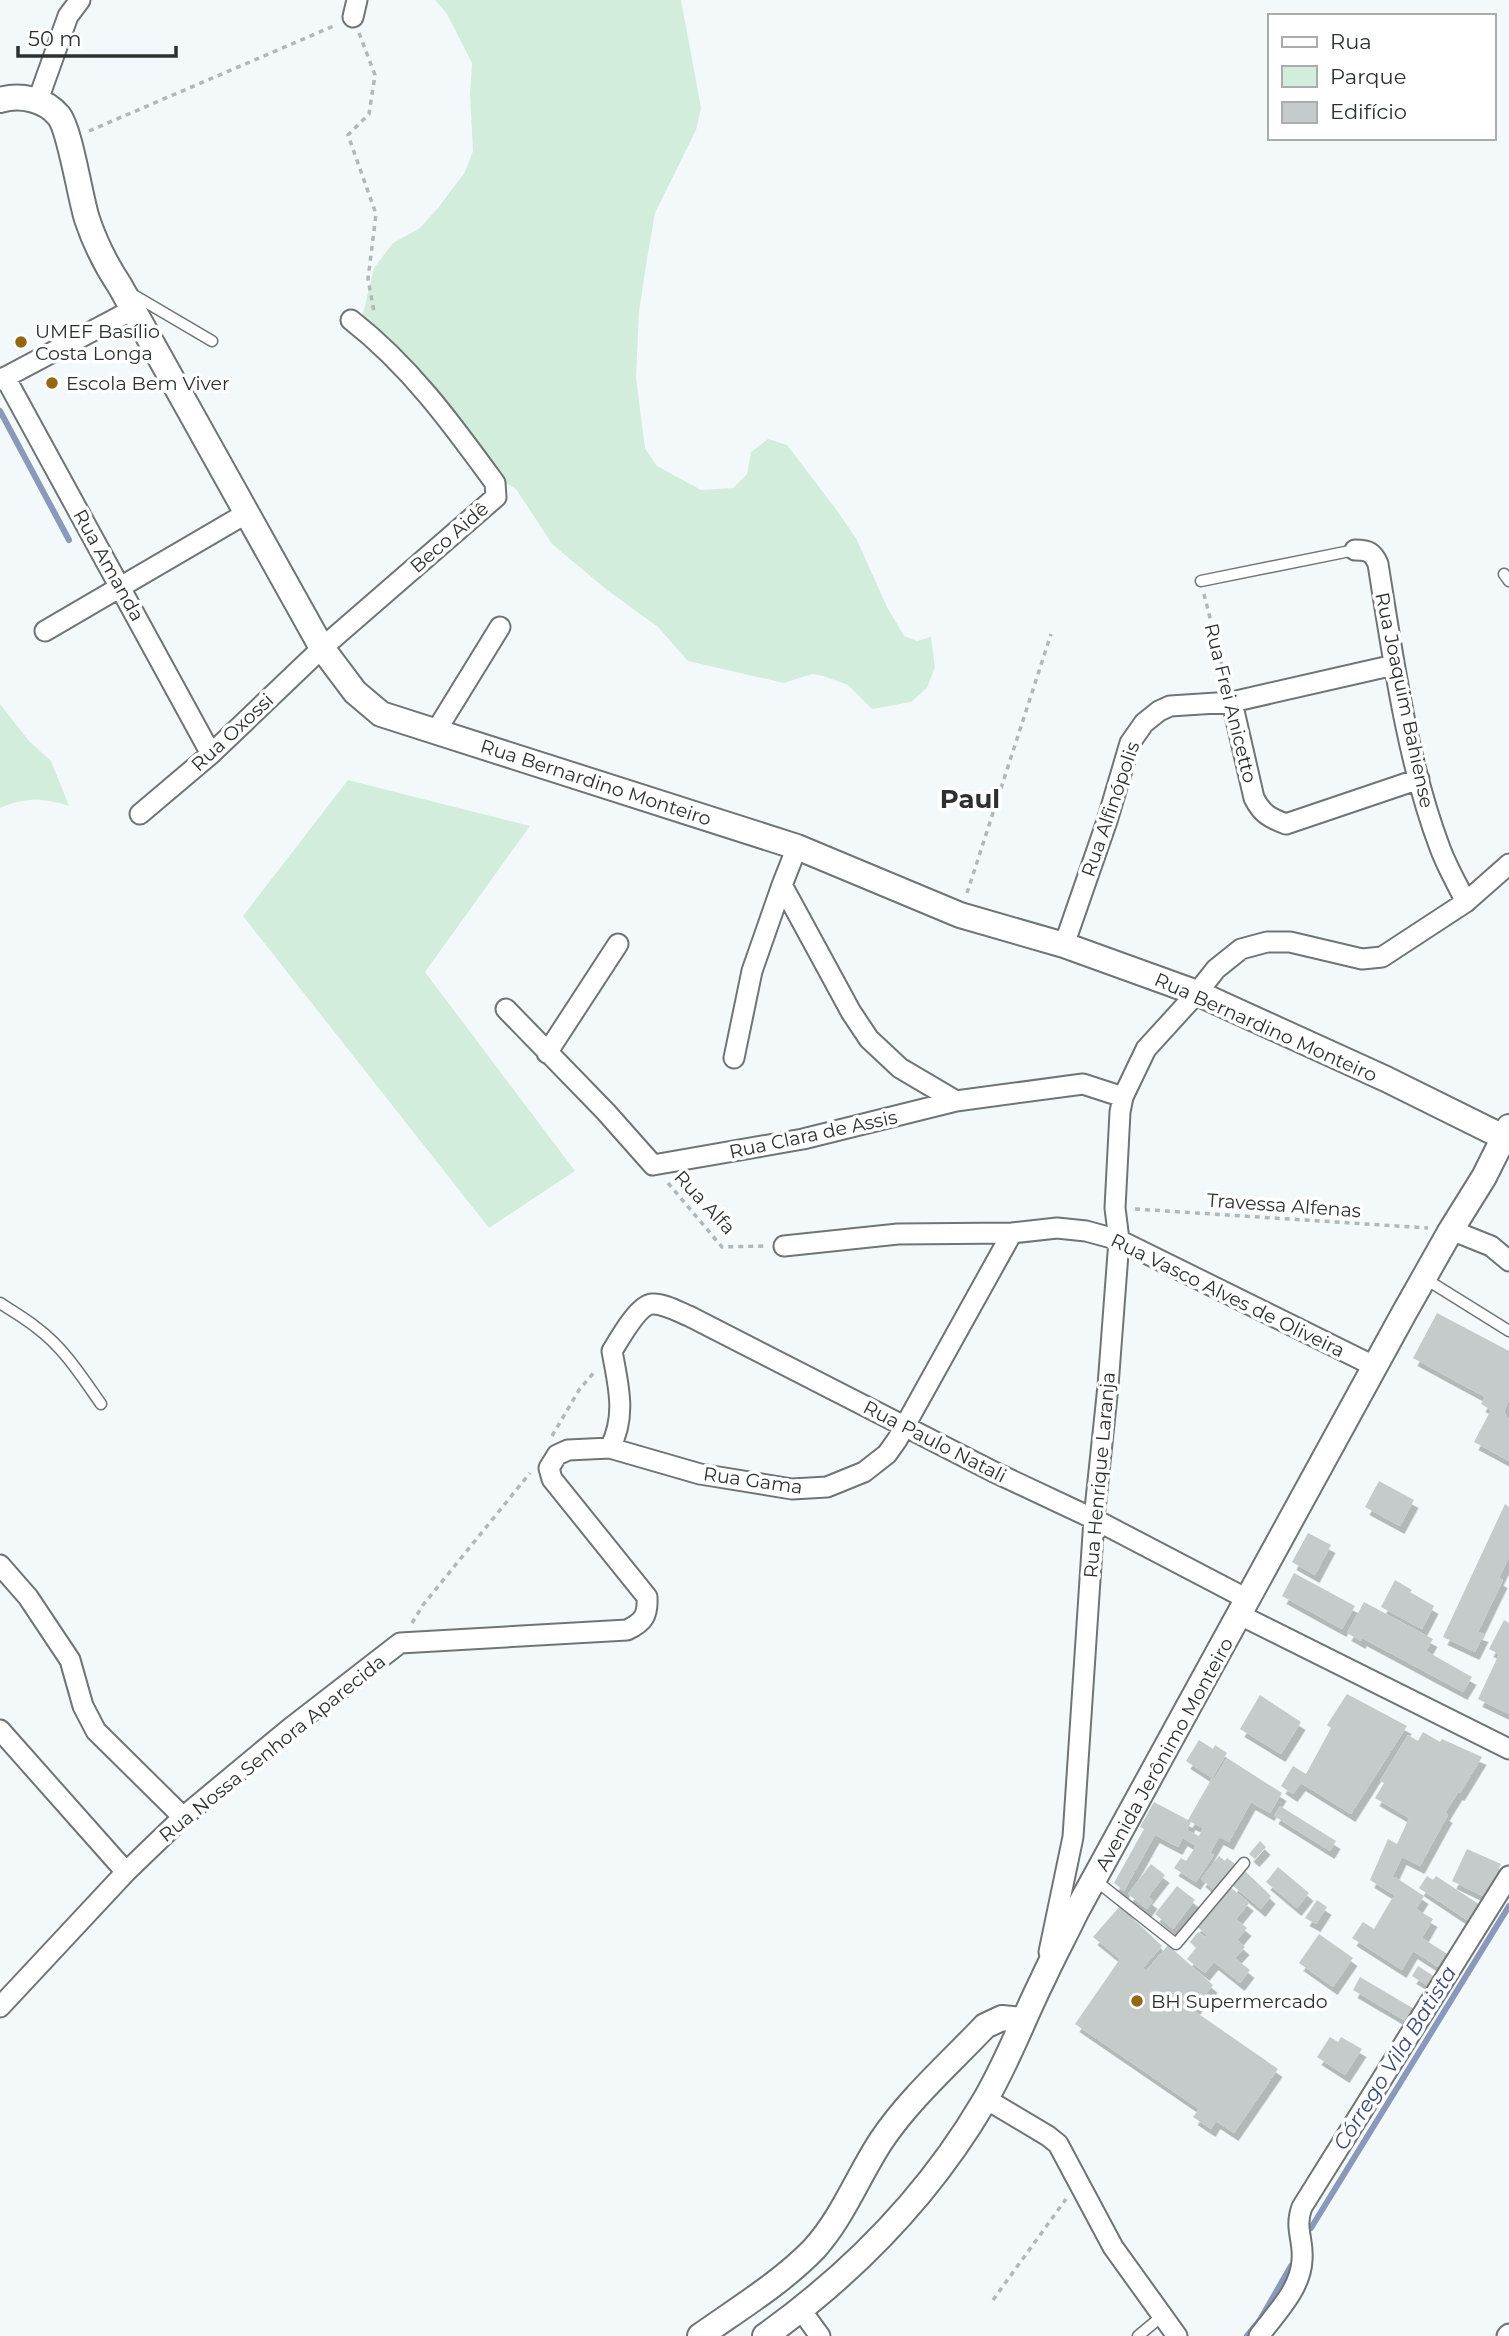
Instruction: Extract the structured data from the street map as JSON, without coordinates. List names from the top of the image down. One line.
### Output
{"streets":{"street":["Beco Aidê","Rua Amanda","Rua Joaquim Bahiense","Rua Frei Anicetto","Rua Oxossi","Rua Bernardino Monteiro","Rua Alfinópolis","Rua Clara de Assis","Rua Vasco Alves de Oliveira","Rua Paulo Natali","Rua Henrique Laranja","Rua Gama","Rua Nossa Senhora Aparecida","Avenida Jerônimo Monteiro"],"path":["Rua Alfa","Travessa Alfenas"]},"crossings":[["Beco Aidê","Rua Oxossi"],["Beco Aidê","Rua Bernardino Monteiro"],["Rua Amanda","Rua Oxossi"],["Rua Joaquim Bahiense","Rua Frei Anicetto"],["Rua Joaquim Bahiense","Rua Alfinópolis"],["Rua Joaquim Bahiense","Rua Henrique Laranja"],["Rua Frei Anicetto","Rua Alfinópolis"],["Rua Oxossi","Rua Bernardino Monteiro"],["Rua Bernardino Monteiro","Rua Alfinópolis"],["Rua Bernardino Monteiro","Rua Henrique Laranja"],["Rua Bernardino Monteiro","Avenida Jerônimo Monteiro"],["Rua Clara de Assis","Rua Alfa"],["Rua Clara de Assis","Rua Henrique Laranja"],["Rua Alfa","Rua Vasco Alves de Oliveira"],["Travessa Alfenas","Rua Henrique Laranja"],["Travessa Alfenas","Avenida Jerônimo Monteiro"],["Rua Vasco Alves de Oliveira","Rua Henrique Laranja"],["Rua Vasco Alves de Oliveira","Rua Gama"],["Rua Vasco Alves de Oliveira","Avenida Jerônimo Monteiro"],["Rua Paulo Natali","Rua Henrique Laranja"],["Rua Paulo Natali","Rua Gama"],["Rua Paulo Natali","Avenida Jerônimo Monteiro"],["Rua Henrique Laranja","Avenida Jerônimo Monteiro"],["Rua Gama","Rua Nossa Senhora Aparecida"]],"districts":["Paul"],"water":["Córrego Vila Batista"],"places":["UMEF Basílio Costa Longa","Escola Bem Viver","BH Supermercado"],"legend":["Rua","Parque","Edifício"],"scale_bar":"50 m"}
